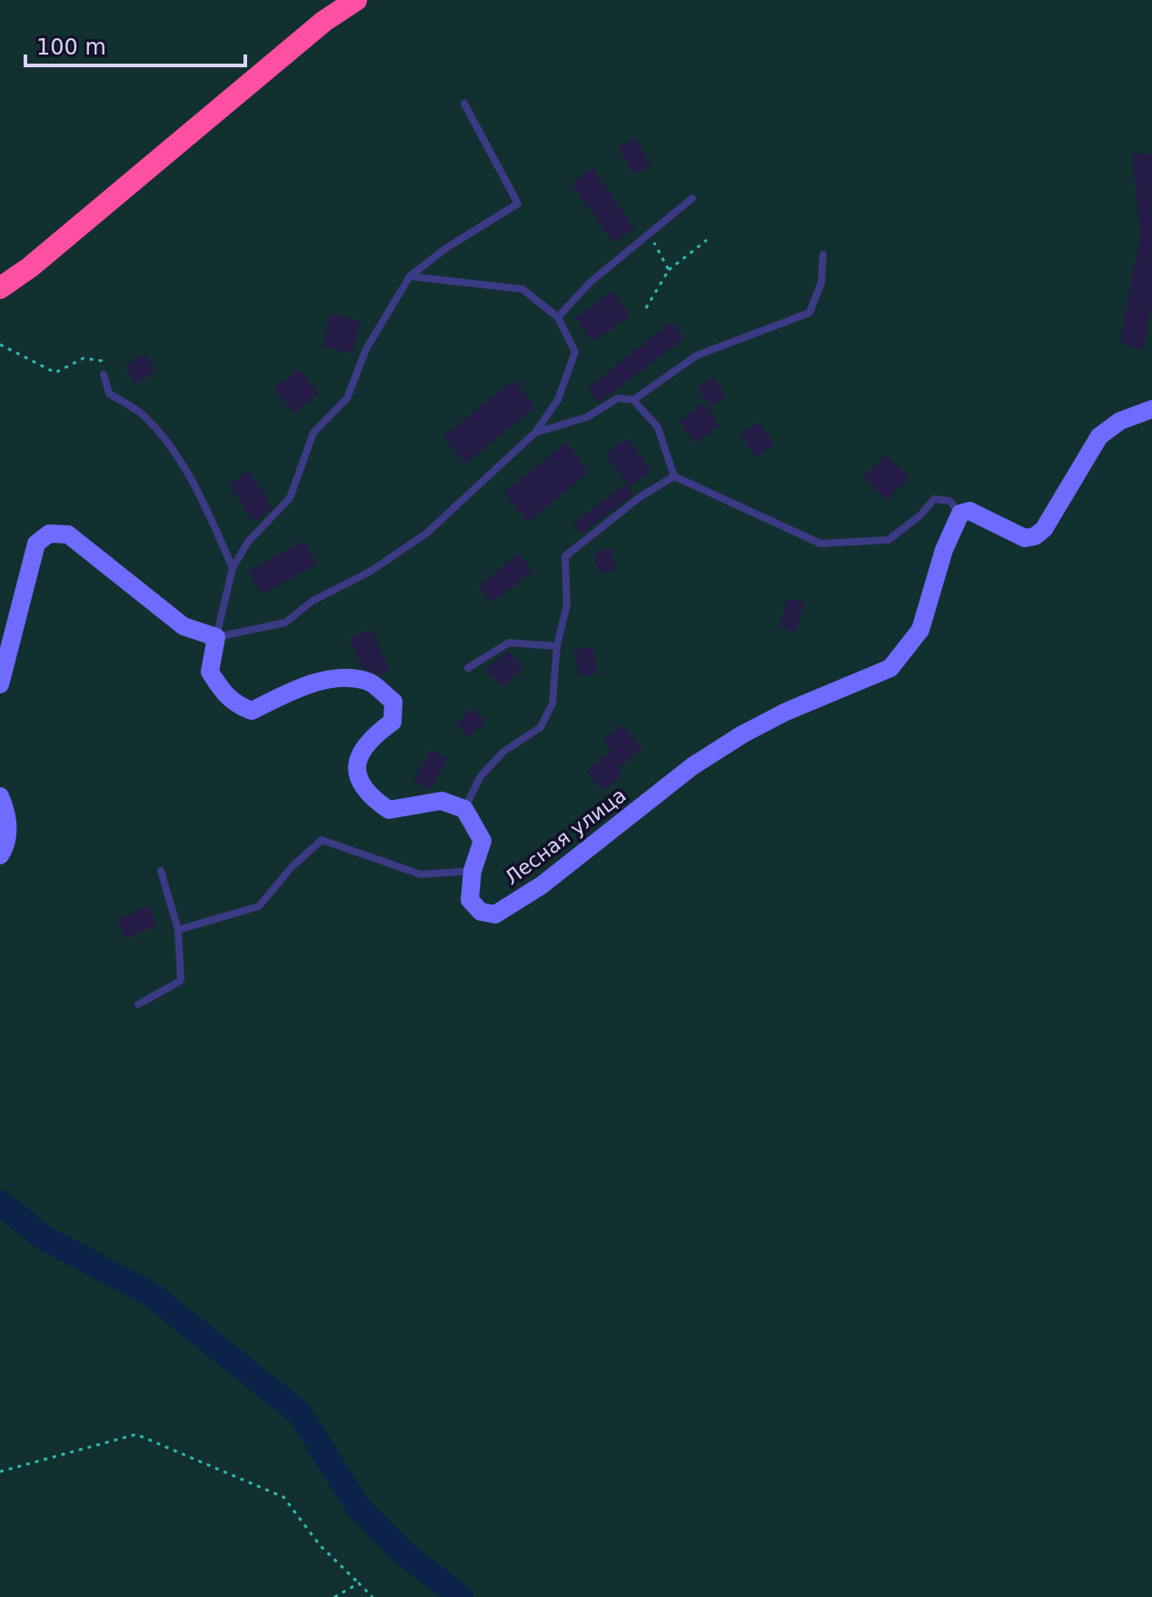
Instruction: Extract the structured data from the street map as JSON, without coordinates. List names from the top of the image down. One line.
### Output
{"streets":{"street":["Лесная улица"]},"scale_bar":"100 m"}
